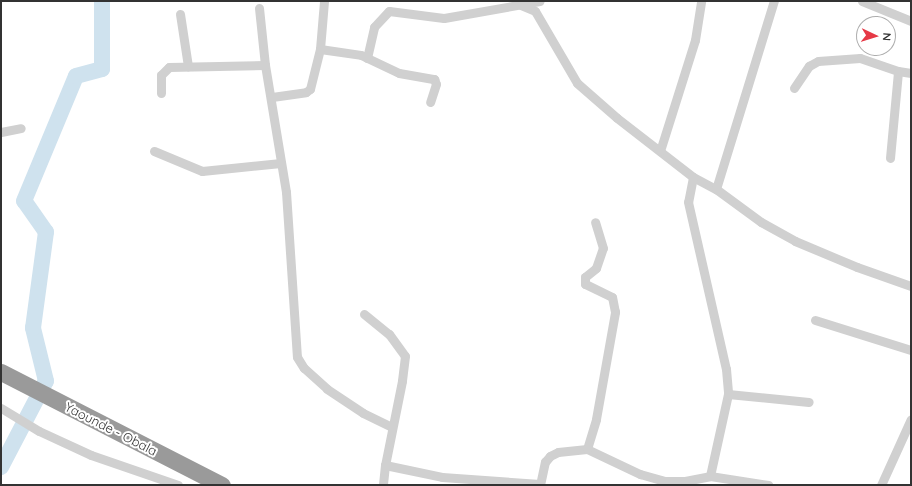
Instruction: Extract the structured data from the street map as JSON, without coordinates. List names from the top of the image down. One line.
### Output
{"streets":{"highway":["Yaounde - Obala"]},"north":"right"}
